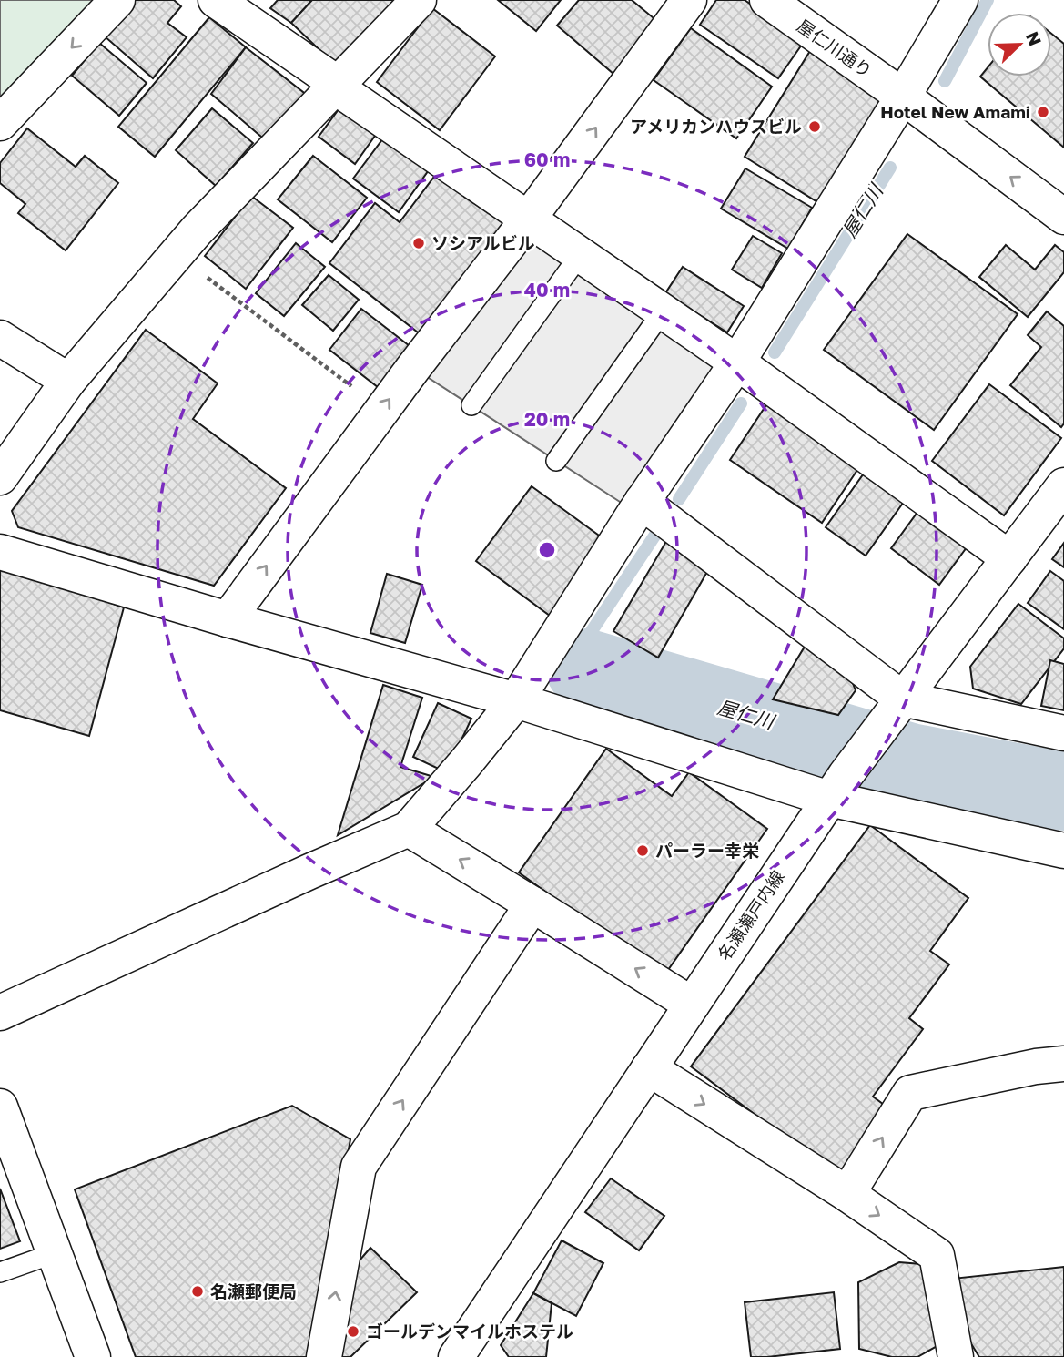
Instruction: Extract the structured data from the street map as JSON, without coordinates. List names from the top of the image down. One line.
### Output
{"streets":{"street":["屋仁川通り","名瀬瀬戸内線"]},"water":["屋仁川"],"places":["Hotel New Amami","アメリカンハウスビル","ソシアルビル","パーラー幸栄","名瀬郵便局","ゴールデンマイルホステル"],"north":"top right","rings":["60 m","40 m","20 m"]}
